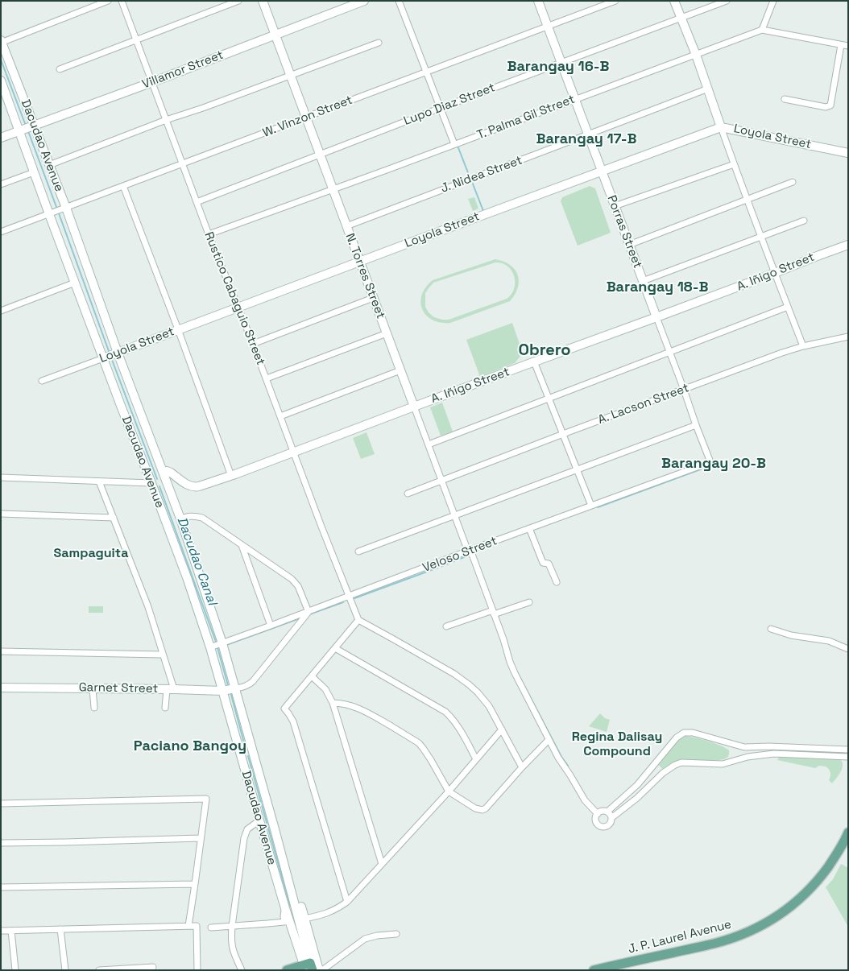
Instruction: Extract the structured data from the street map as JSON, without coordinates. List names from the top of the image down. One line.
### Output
{"streets":{"main road":["Villamor Street","Loyola Street","Dacudao Avenue","Porras Street","A. Iñigo Street","N. Torres Street","Garnet Street","J. P. Laurel Avenue"],"street":["Lupo Diaz Street","W. Vinzon Street","T. Palma Gil Street","J. Nidea Street","Rustico Cabaguio Street","A. Lacson Street","Veloso Street"]},"crossings":[["Villamor Street","Dacudao Avenue"],["Villamor Street","N. Torres Street"],["Villamor Street","Rustico Cabaguio Street"],["Lupo Diaz Street","Porras Street"],["Lupo Diaz Street","N. Torres Street"],["Lupo Diaz Street","Rustico Cabaguio Street"],["W. Vinzon Street","Dacudao Avenue"],["W. Vinzon Street","Porras Street"],["W. Vinzon Street","N. Torres Street"],["W. Vinzon Street","Rustico Cabaguio Street"],["T. Palma Gil Street","Porras Street"],["T. Palma Gil Street","N. Torres Street"],["T. Palma Gil Street","Rustico Cabaguio Street"],["Loyola Street","Dacudao Avenue"],["Loyola Street","Porras Street"],["Loyola Street","N. Torres Street"],["Loyola Street","Rustico Cabaguio Street"],["Dacudao Avenue","A. Iñigo Street"],["Dacudao Avenue","Veloso Street"],["Dacudao Avenue","Garnet Street"],["J. Nidea Street","Porras Street"],["J. Nidea Street","N. Torres Street"],["Porras Street","A. Iñigo Street"],["Porras Street","A. Lacson Street"],["Porras Street","Veloso Street"],["A. Iñigo Street","N. Torres Street"],["A. Iñigo Street","Rustico Cabaguio Street"],["N. Torres Street","A. Lacson Street"],["N. Torres Street","Veloso Street"],["Rustico Cabaguio Street","Veloso Street"]],"districts":["Barangay 16-B","Barangay 17-B","Barangay 18-B","Obrero","Barangay 20-B","Sampaguita","Regina Dalisay Compound","Paciano Bangoy"],"water":["Dacudao Canal"]}
